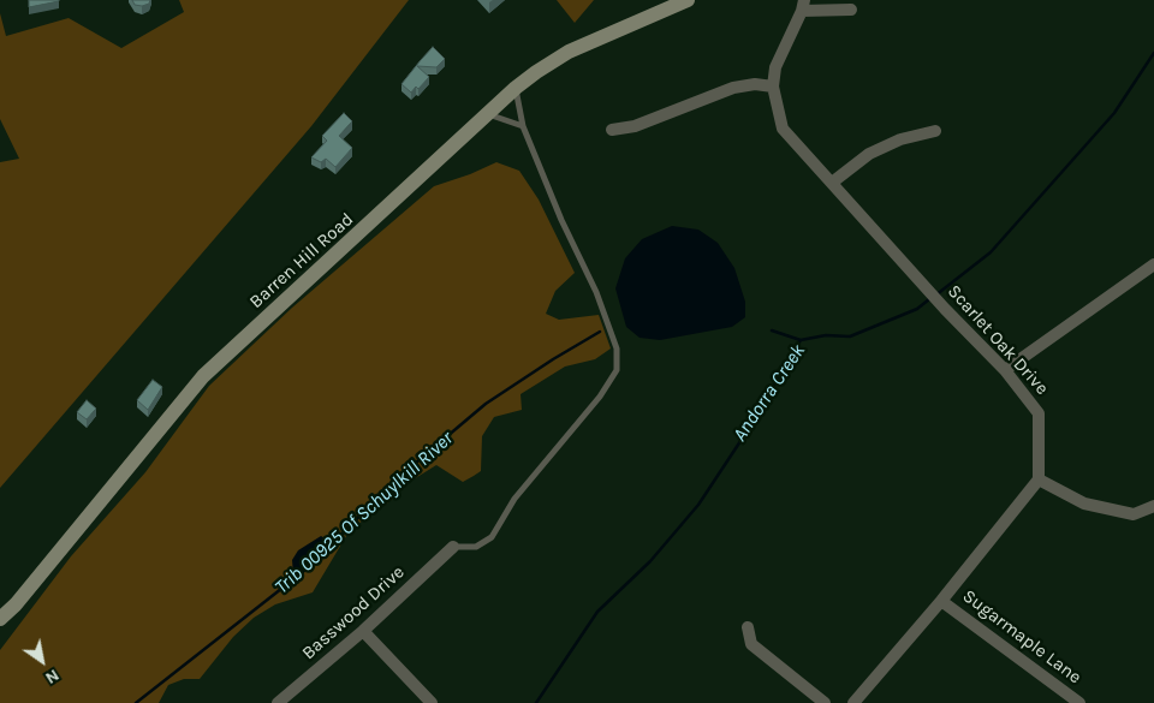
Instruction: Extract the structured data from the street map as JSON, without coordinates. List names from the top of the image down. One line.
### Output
{"streets":{"street":["Barren Hill Road","Scarlet Oak Drive","Basswood Drive","Sugarmaple Lane"]},"water":["Andorra Creek","Trib 00925 Of Schuylkill River"],"north":"bottom right"}
